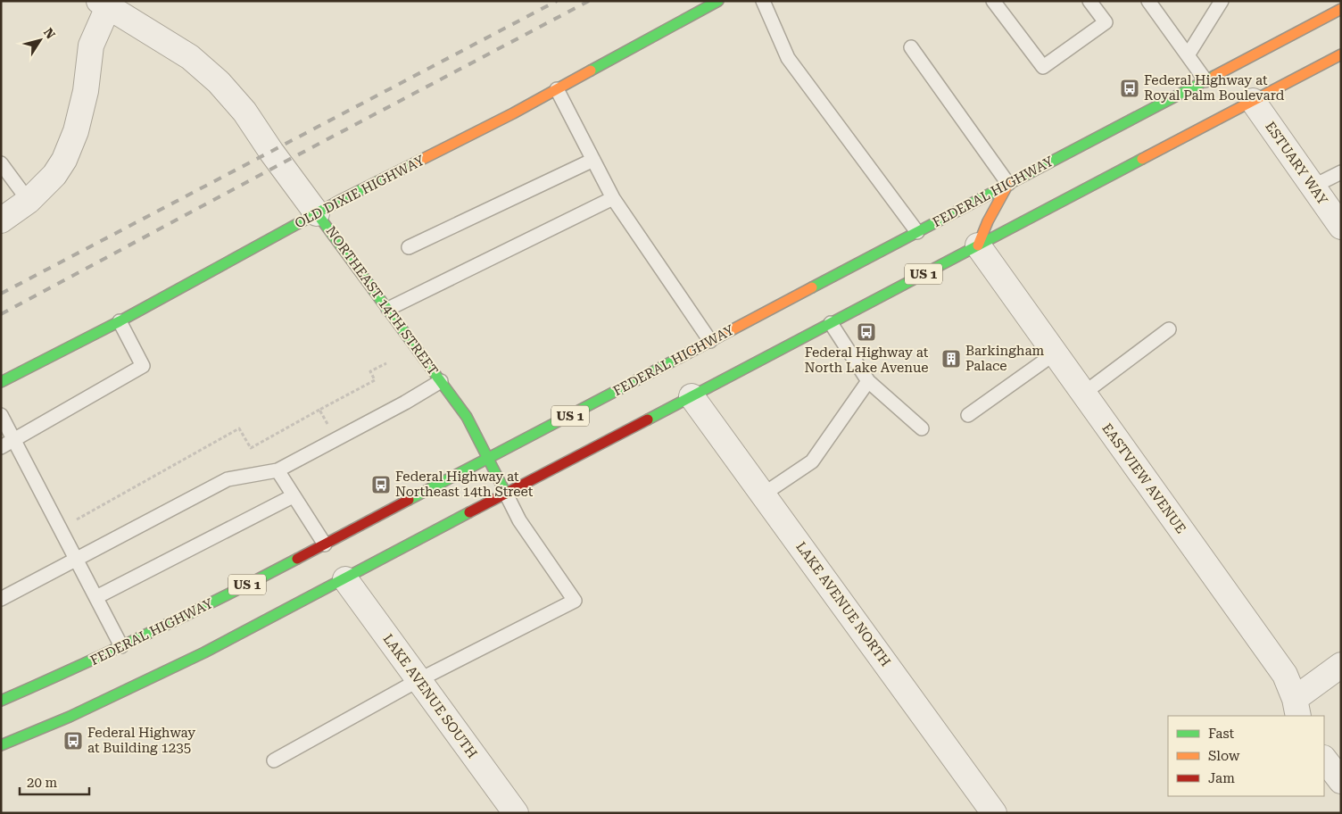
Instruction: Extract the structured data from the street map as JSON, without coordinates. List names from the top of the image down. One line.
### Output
{"streets":{"main road":["OLD DIXIE HIGHWAY","FEDERAL HIGHWAY","US 1","NORTHEAST 14TH STREET"],"street":["ESTUARY WAY","EASTVIEW AVENUE","LAKE AVENUE NORTH","LAKE AVENUE SOUTH"]},"crossings":[["ESTUARY WAY","US 1"],["OLD DIXIE HIGHWAY","NORTHEAST 14TH STREET"],["FEDERAL HIGHWAY","NORTHEAST 14TH STREET"],["US 1","NORTHEAST 14TH STREET"],["US 1","EASTVIEW AVENUE"],["US 1","LAKE AVENUE NORTH"],["US 1","LAKE AVENUE SOUTH"]],"places":{"bus stop":["Federal Highway at Royal Palm Boulevard","Federal Highway at North Lake Avenue","Federal Highway at Northeast 14th Street","Federal Highway at Building 1235"],"building":["Barkingham Palace"]},"legend":["Fast","Slow","Jam"],"scale_bar":"20 m","north":"top right"}
